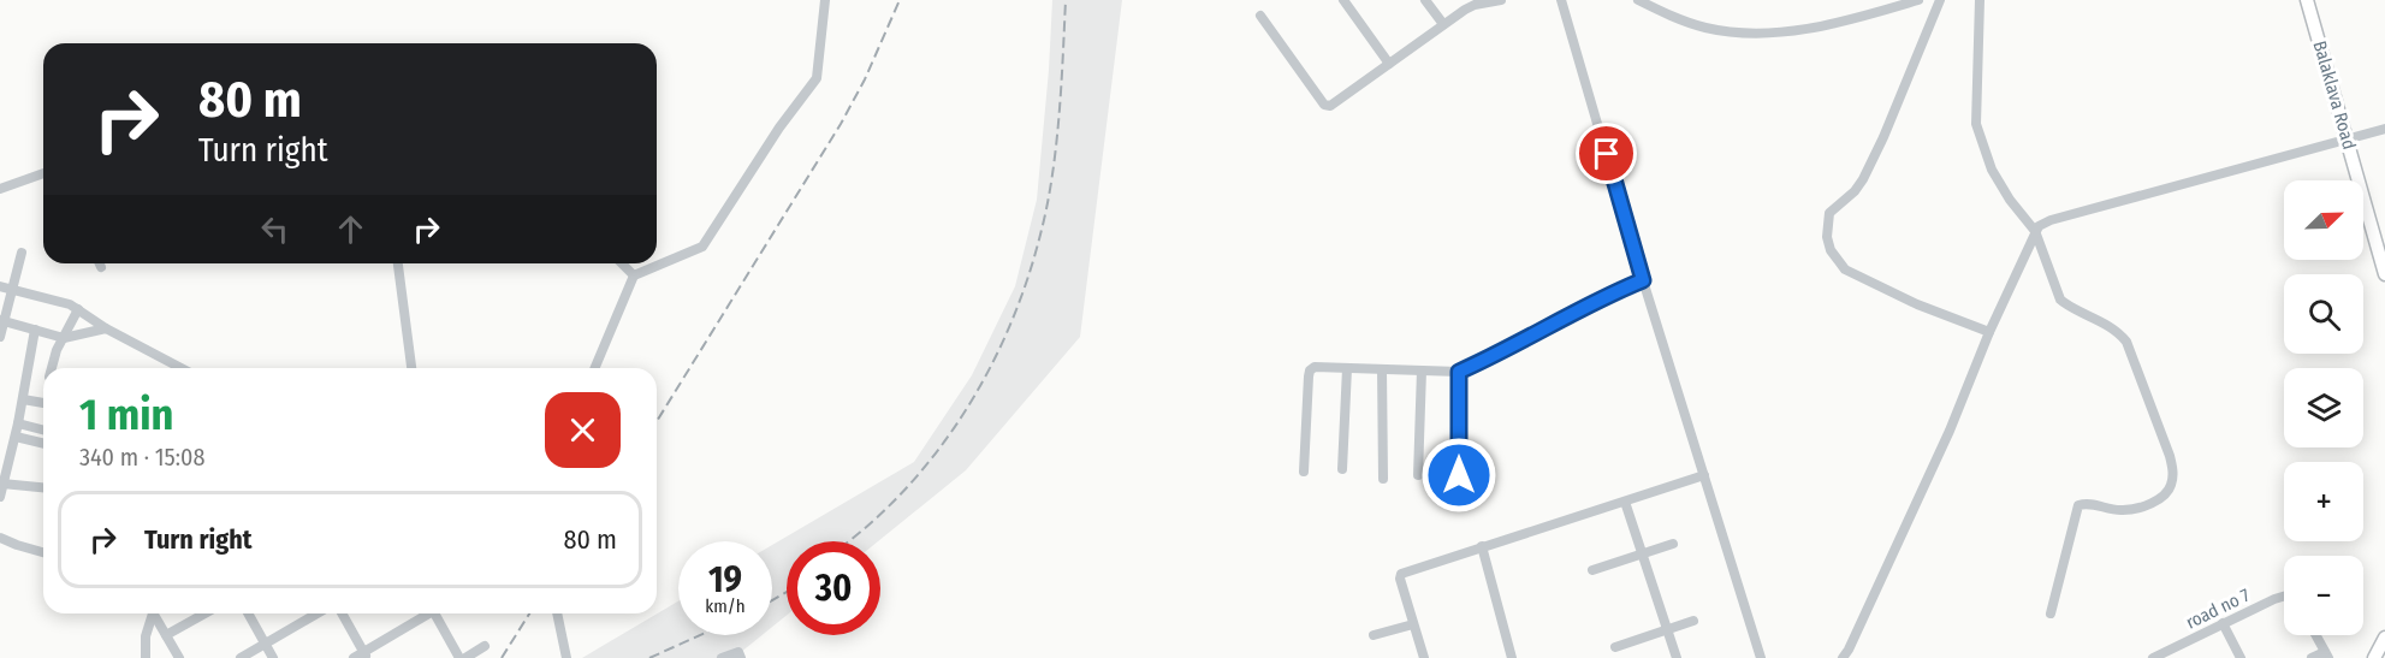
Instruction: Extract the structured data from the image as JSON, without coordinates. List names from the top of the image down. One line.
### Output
{"streets":{"main road":["Balaklava Road"],"street":["road no 7"]},"north":"top right","page":{"turn":["80 m","Turn right"],"map_buttons":["+","−"],"heading":["1 min","340 m · 15:08"],"list":[{"name":"Turn right","value":"80 m"}],"speed":"19 km/h","limit":"30"}}
